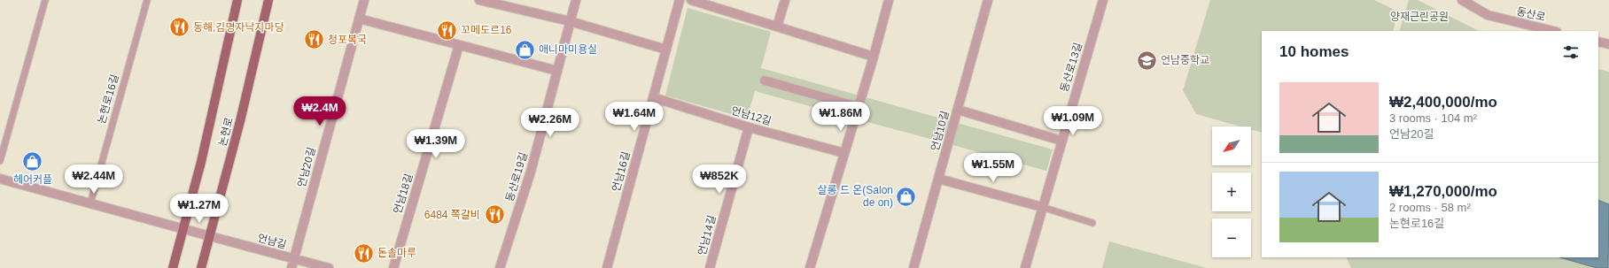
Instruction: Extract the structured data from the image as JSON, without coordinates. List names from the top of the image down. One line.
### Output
{"streets":{"main road":["논현로"],"street":["동산로","동산로13길","언남12길","언남10길","언남20길","언남16길","동산로19길","언남18길","언남14길","언남길"],"lane":["논현로16길"]},"crossings":[["언남12길","언남16길"],["언남12길","언남14길"],["논현로","언남길"],["언남20길","언남길"]],"parks":["양재근린공원"],"places":{"restaurant":["동해,김명자낙지마당","꼬메도르16","청포복국","6484 쪽갈비","돈솔마루"],"shop":["애니마미용실","헤어커플","살롱 드 온(Salon de on)"],"school or university":["언남중학교"]},"north":"bottom left","page":{"heading":"10 homes","list":[{"name":"₩2,400,000/mo","note":"3 rooms · 104 m² · 언남20길"},{"name":"₩1,270,000/mo","note":"2 rooms · 58 m² · 논현로16길"}],"price":["₩2.4M","₩1.64M","₩1.86M","₩1.09M","₩2.26M","₩1.39M","₩1.55M","₩2.44M","₩852K","₩1.27M"],"map_buttons":["+","−"]}}
